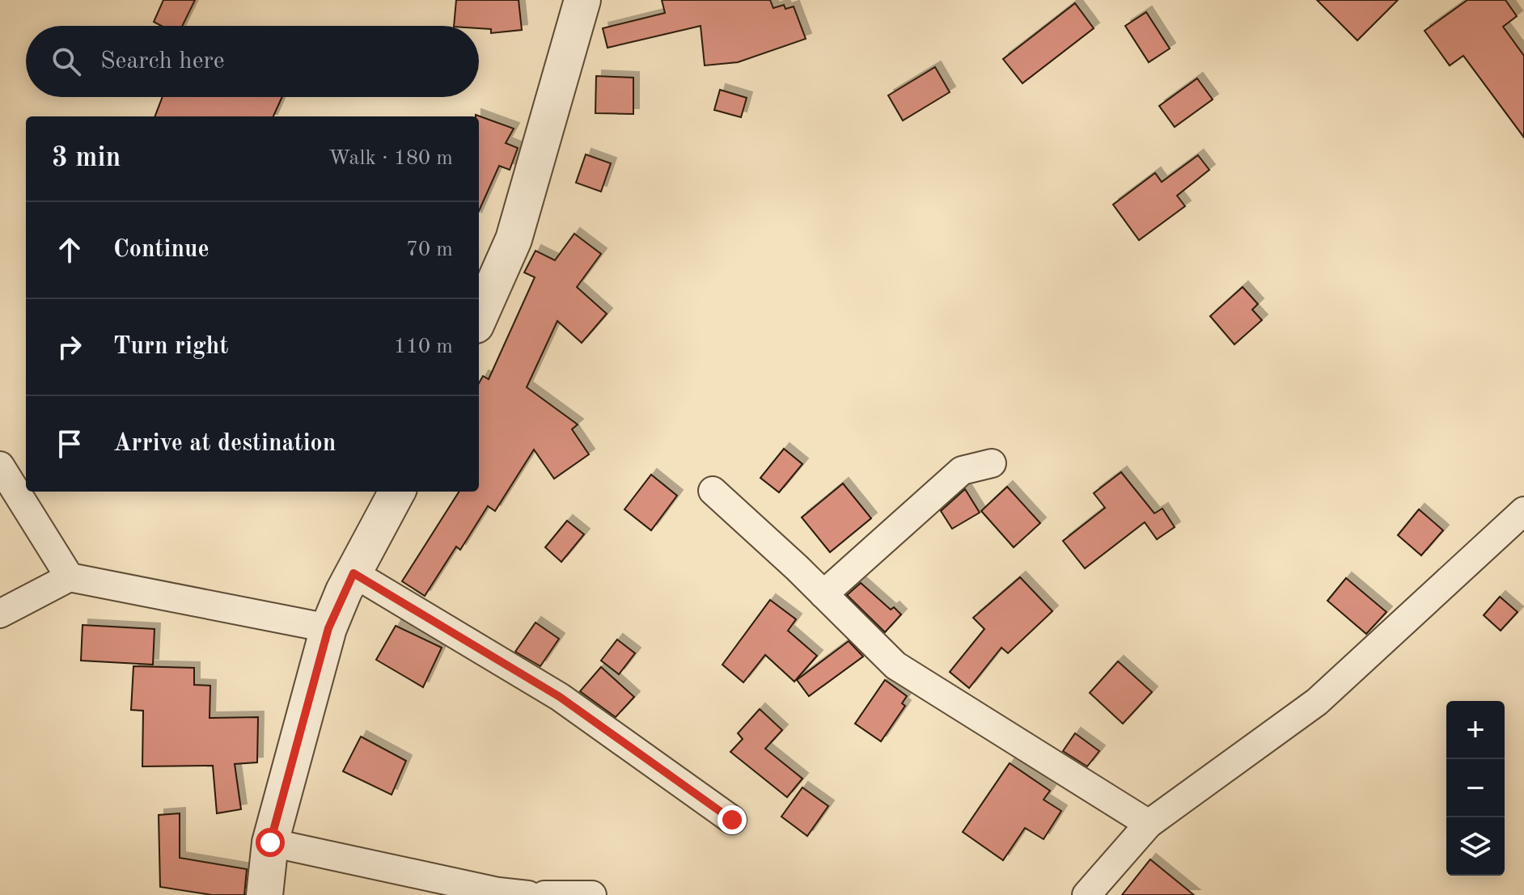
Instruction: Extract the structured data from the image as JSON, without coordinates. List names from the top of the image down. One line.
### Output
{"page":{"search":"Search here","heading":["3 min","Walk · 180 m"],"list":[["Continue","70 m"],["Turn right","110 m"],"Arrive at destination"],"map_buttons":["+","−"]}}
